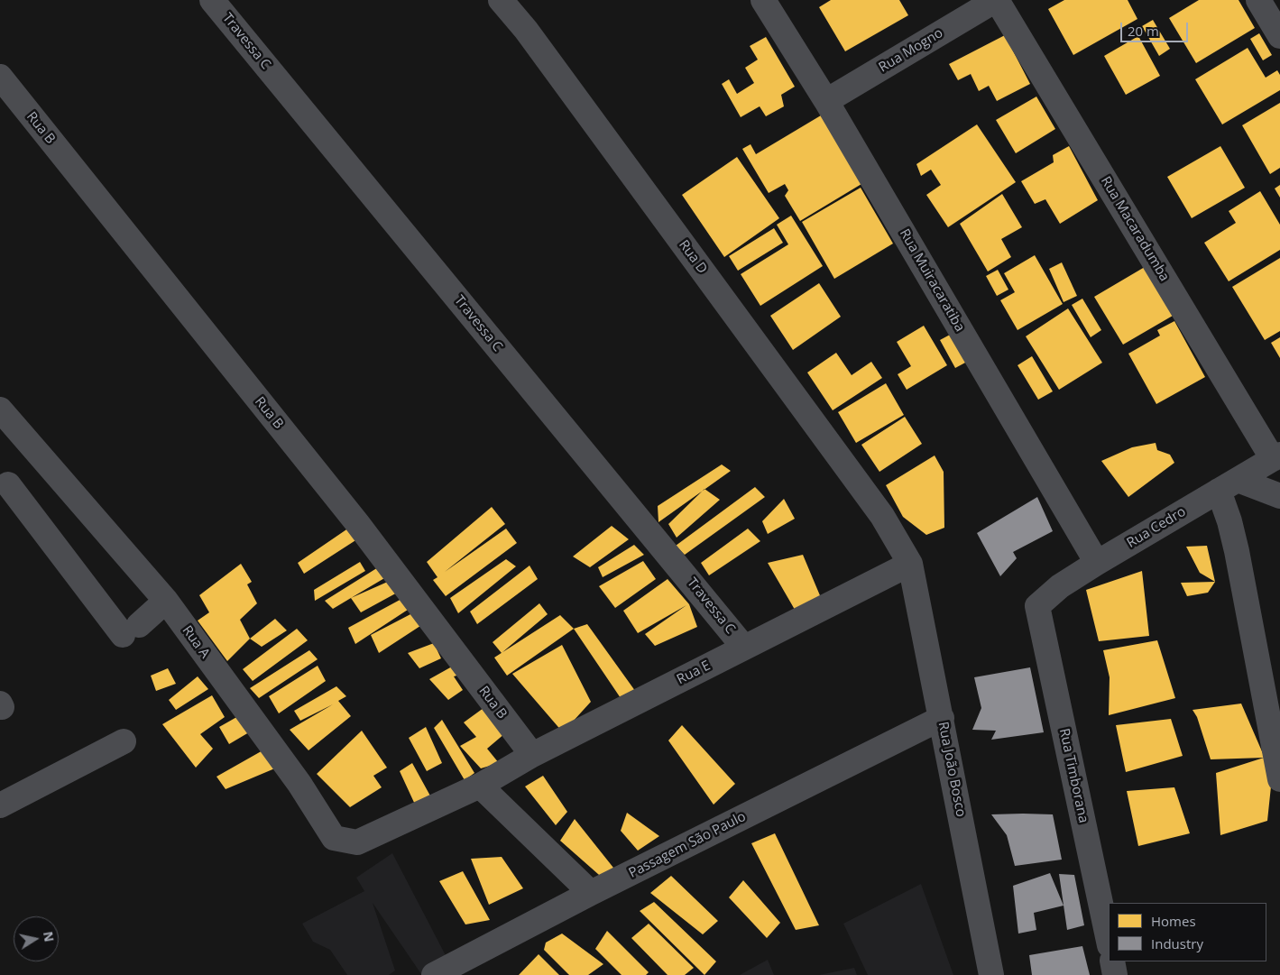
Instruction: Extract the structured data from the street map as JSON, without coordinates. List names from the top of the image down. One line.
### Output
{"streets":{"street":["Travessa C","Rua Mogno","Rua B","Rua Macaradumba","Rua D","Rua Muiracaratiba","Rua Cedro","Rua A","Rua E","Rua João Bosco","Rua Timborana","Passagem São Paulo"]},"crossings":[["Travessa C","Rua E"],["Rua Mogno","Rua Macaradumba"],["Rua Mogno","Rua Muiracaratiba"],["Rua B","Rua E"],["Rua Macaradumba","Rua Cedro"],["Rua D","Rua E"],["Rua D","Rua João Bosco"],["Rua Muiracaratiba","Rua Cedro"],["Rua Cedro","Rua Timborana"],["Rua A","Rua E"],["Rua E","Rua João Bosco"],["Rua João Bosco","Passagem São Paulo"]],"legend":["Homes","Industry"],"scale_bar":"20 m","north":"right"}
